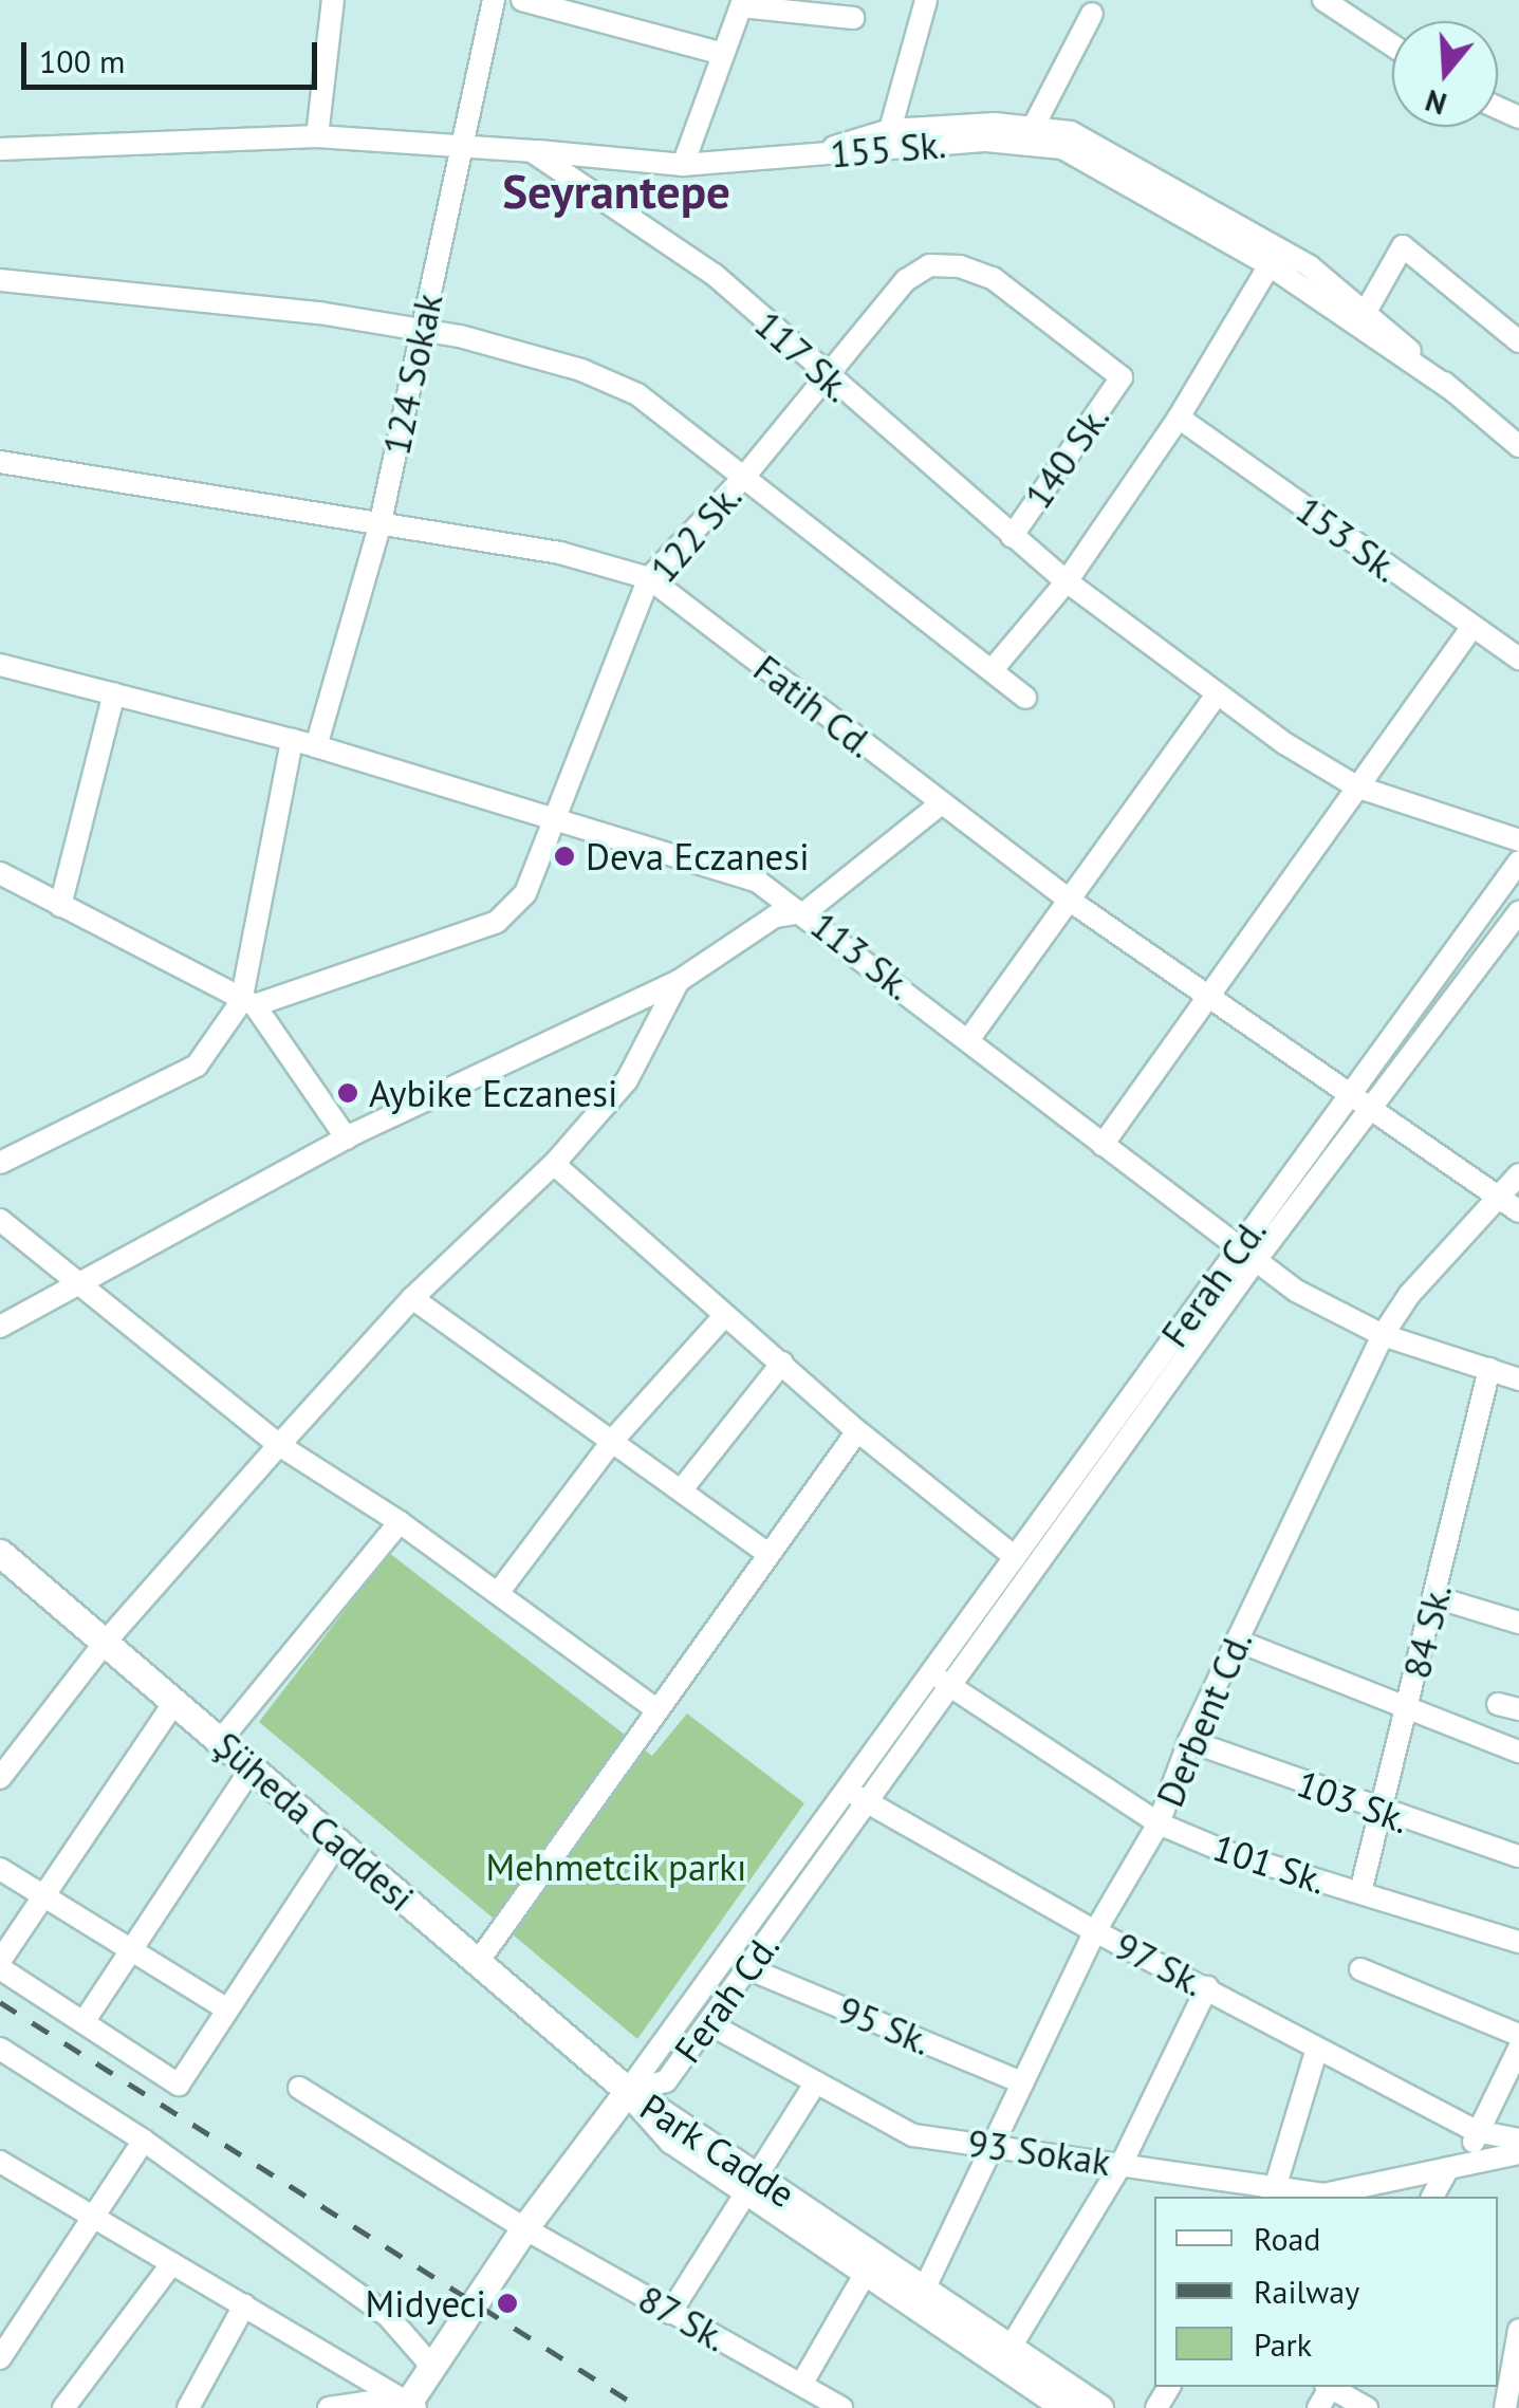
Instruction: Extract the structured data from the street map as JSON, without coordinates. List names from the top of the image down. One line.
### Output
{"streets":{"main road":["Şüheda Caddesi","Park Cadde"],"street":["155 Sk.","117 Sk.","124 Sokak","140 Sk.","122 Sk.","153 Sk.","Fatih Cd.","113 Sk.","Ferah Cd.","84 Sk.","Derbent Cd.","103 Sk.","101 Sk.","97 Sk.","95 Sk.","93 Sokak","87 Sk."]},"crossings":[["117 Sk.","140 Sk."],["117 Sk.","122 Sk."],["124 Sokak","Fatih Cd."],["124 Sokak","113 Sk."],["140 Sk.","122 Sk."],["122 Sk.","Fatih Cd."],["122 Sk.","113 Sk."],["Fatih Cd.","Ferah Cd."],["Fatih Cd.","Derbent Cd."],["113 Sk.","Ferah Cd."],["113 Sk.","84 Sk."],["113 Sk.","Derbent Cd."],["Ferah Cd.","Şüheda Caddesi"],["Ferah Cd.","101 Sk."],["Ferah Cd.","97 Sk."],["Ferah Cd.","95 Sk."],["Ferah Cd.","Park Cadde"],["Ferah Cd.","93 Sokak"],["84 Sk.","103 Sk."],["84 Sk.","101 Sk."],["Derbent Cd.","103 Sk."],["Derbent Cd.","101 Sk."],["Derbent Cd.","97 Sk."],["Derbent Cd.","95 Sk."],["Derbent Cd.","Park Cadde"],["Derbent Cd.","93 Sokak"],["Şüheda Caddesi","Park Cadde"]],"districts":["Seyrantepe"],"parks":["Mehmetcik parkı"],"places":["Deva Eczanesi","Aybike Eczanesi","Midyeci"],"legend":["Road","Railway","Park"],"scale_bar":"100 m","north":"bottom"}
